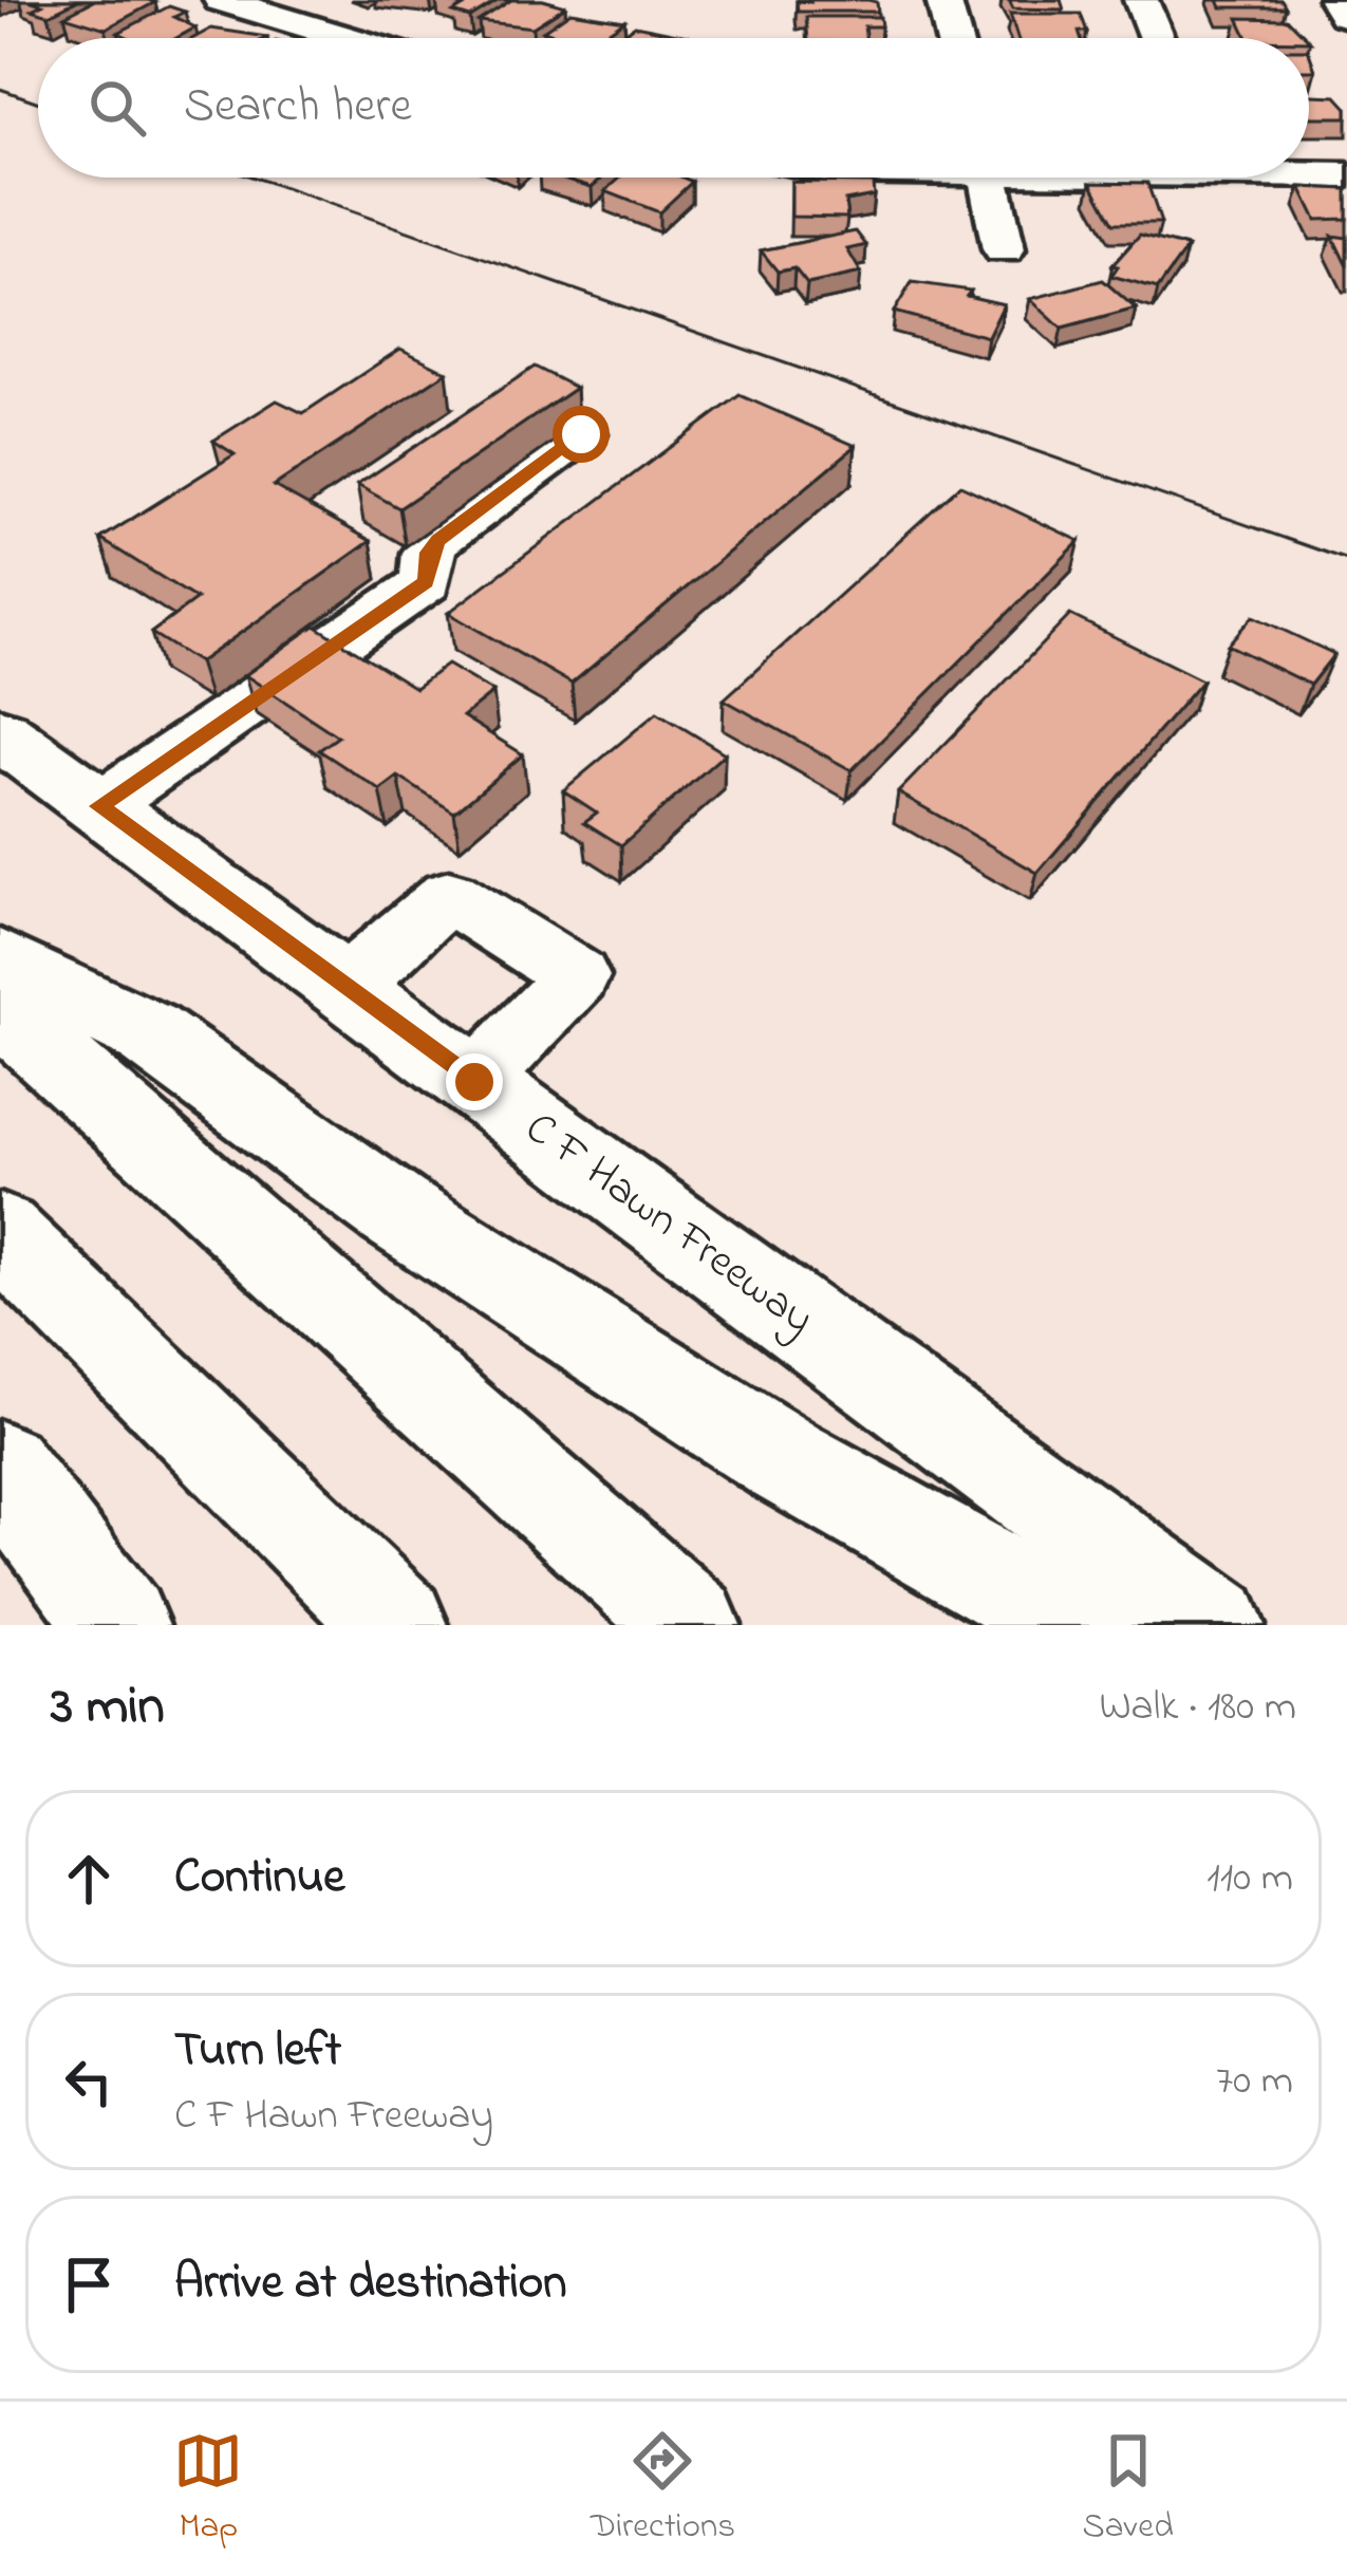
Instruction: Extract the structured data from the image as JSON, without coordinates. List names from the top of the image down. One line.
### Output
{"streets":{"main road":["C F Hawn Freeway"]},"page":{"search":"Search here","heading":["3 min","Walk · 180 m"],"list":[["Continue","110 m"],["Turn left","C F Hawn Freeway","70 m"],"Arrive at destination"],"nav":["Map","Directions","Saved"]}}
